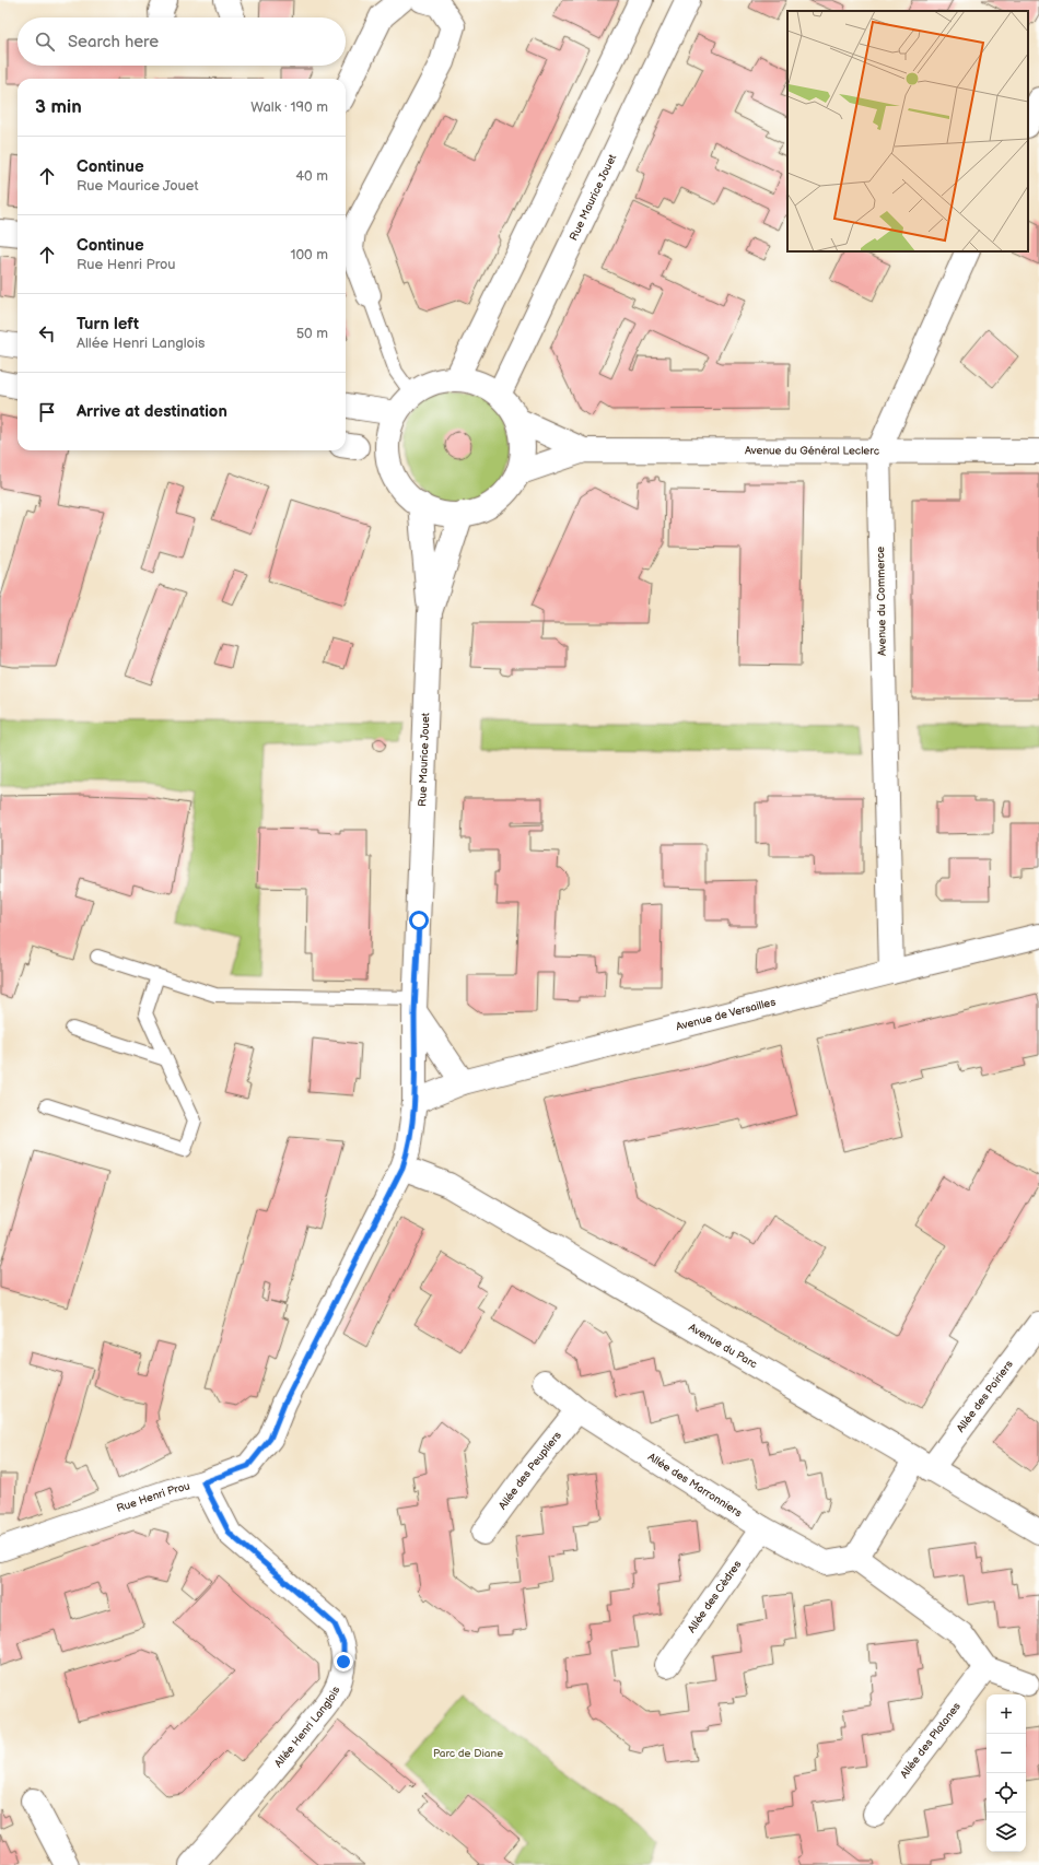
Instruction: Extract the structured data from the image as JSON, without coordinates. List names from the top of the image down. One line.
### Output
{"streets":{"street":["Rue Maurice Jouet","Avenue du Général Leclerc","Avenue du Commerce","Avenue de Versailles","Avenue du Parc","Allée des Poiriers","Allée des Peupliers","Allée des Marronniers","Rue Henri Prou","Allée des Cèdres","Allée Henri Langlois","Allée des Platanes"]},"crossings":[["Rue Maurice Jouet","Avenue de Versailles"],["Rue Maurice Jouet","Rue Henri Prou"],["Avenue du Général Leclerc","Avenue du Commerce"],["Avenue du Commerce","Avenue de Versailles"],["Avenue de Versailles","Rue Henri Prou"],["Avenue du Parc","Allée des Poiriers"],["Avenue du Parc","Rue Henri Prou"],["Allée des Peupliers","Allée des Marronniers"],["Allée des Marronniers","Allée des Cèdres"],["Rue Henri Prou","Allée Henri Langlois"]],"parks":["Parc de Diane"],"page":{"search":"Search here","heading":["3 min","Walk · 190 m"],"list":[["Continue","Rue Maurice Jouet","40 m"],["Continue","Rue Henri Prou","100 m"],["Turn left","Allée Henri Langlois","50 m"],"Arrive at destination"],"map_buttons":["+","−"]}}
